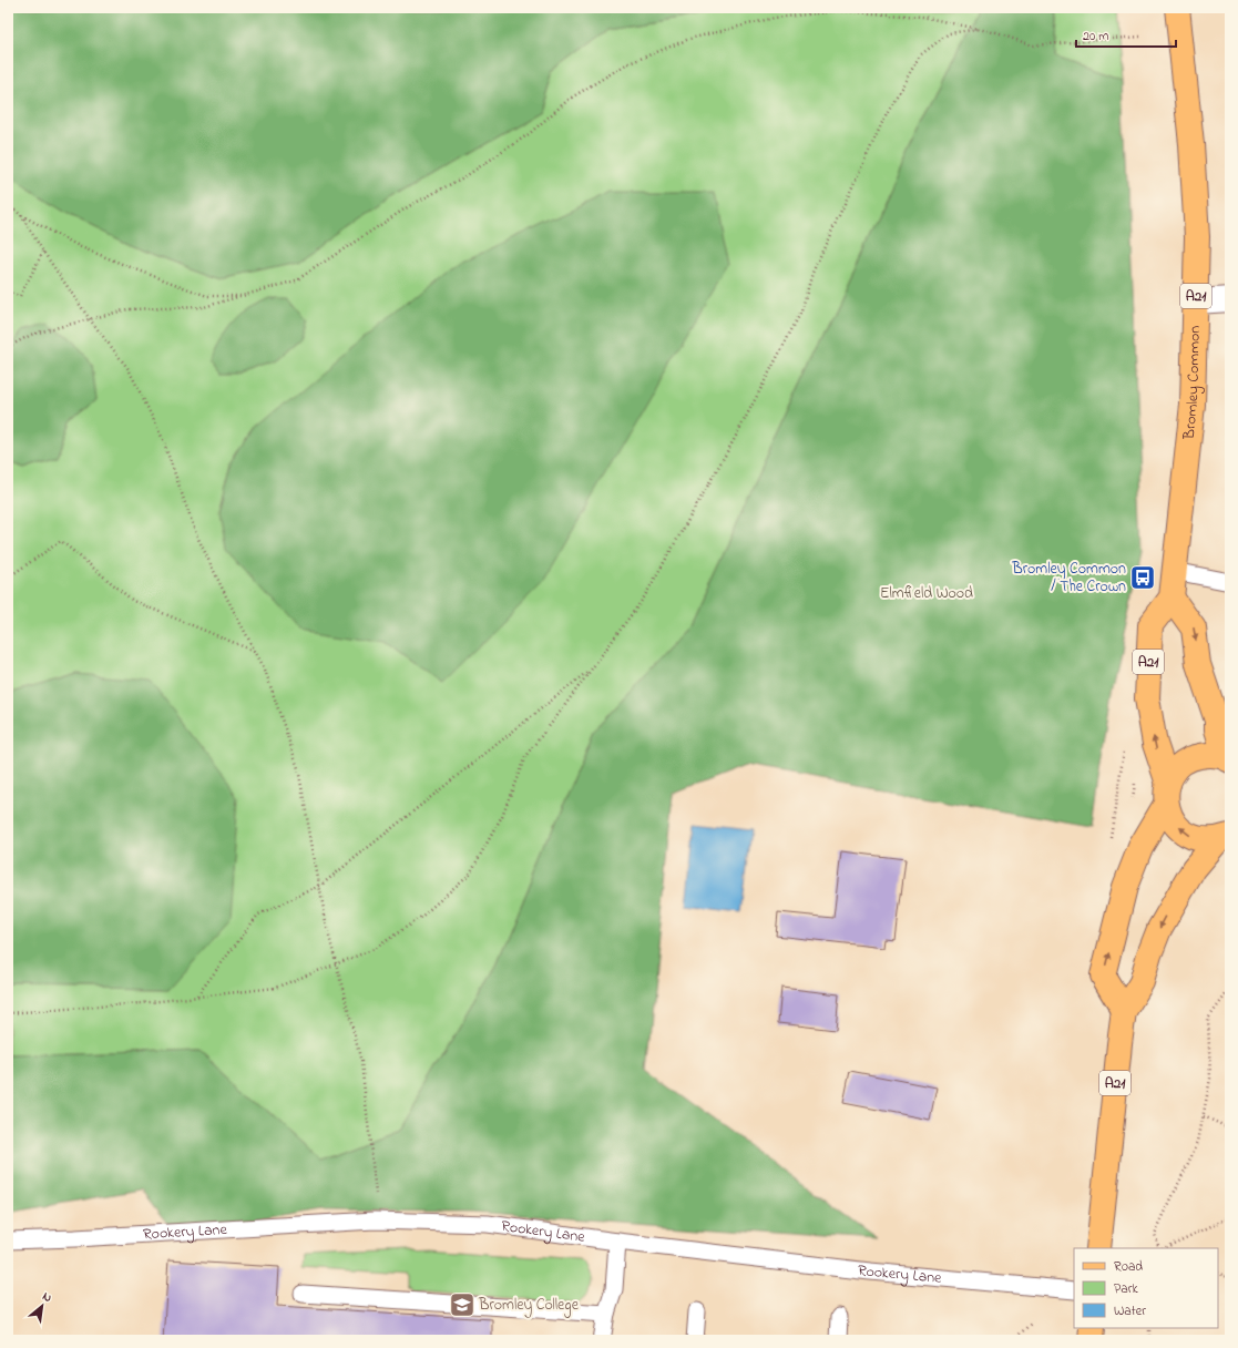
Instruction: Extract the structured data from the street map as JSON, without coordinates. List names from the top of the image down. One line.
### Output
{"streets":{"main road":["A21","Bromley Common"],"lane":["Rookery Lane"]},"crossings":[["A21","Bromley Common"]],"parks":["Elmfield Wood"],"places":{"bus stop":["Bromley Common / The Crown"],"school or university":["Bromley College"]},"legend":["Road","Park","Water"],"scale_bar":"20 m","north":"top right"}
